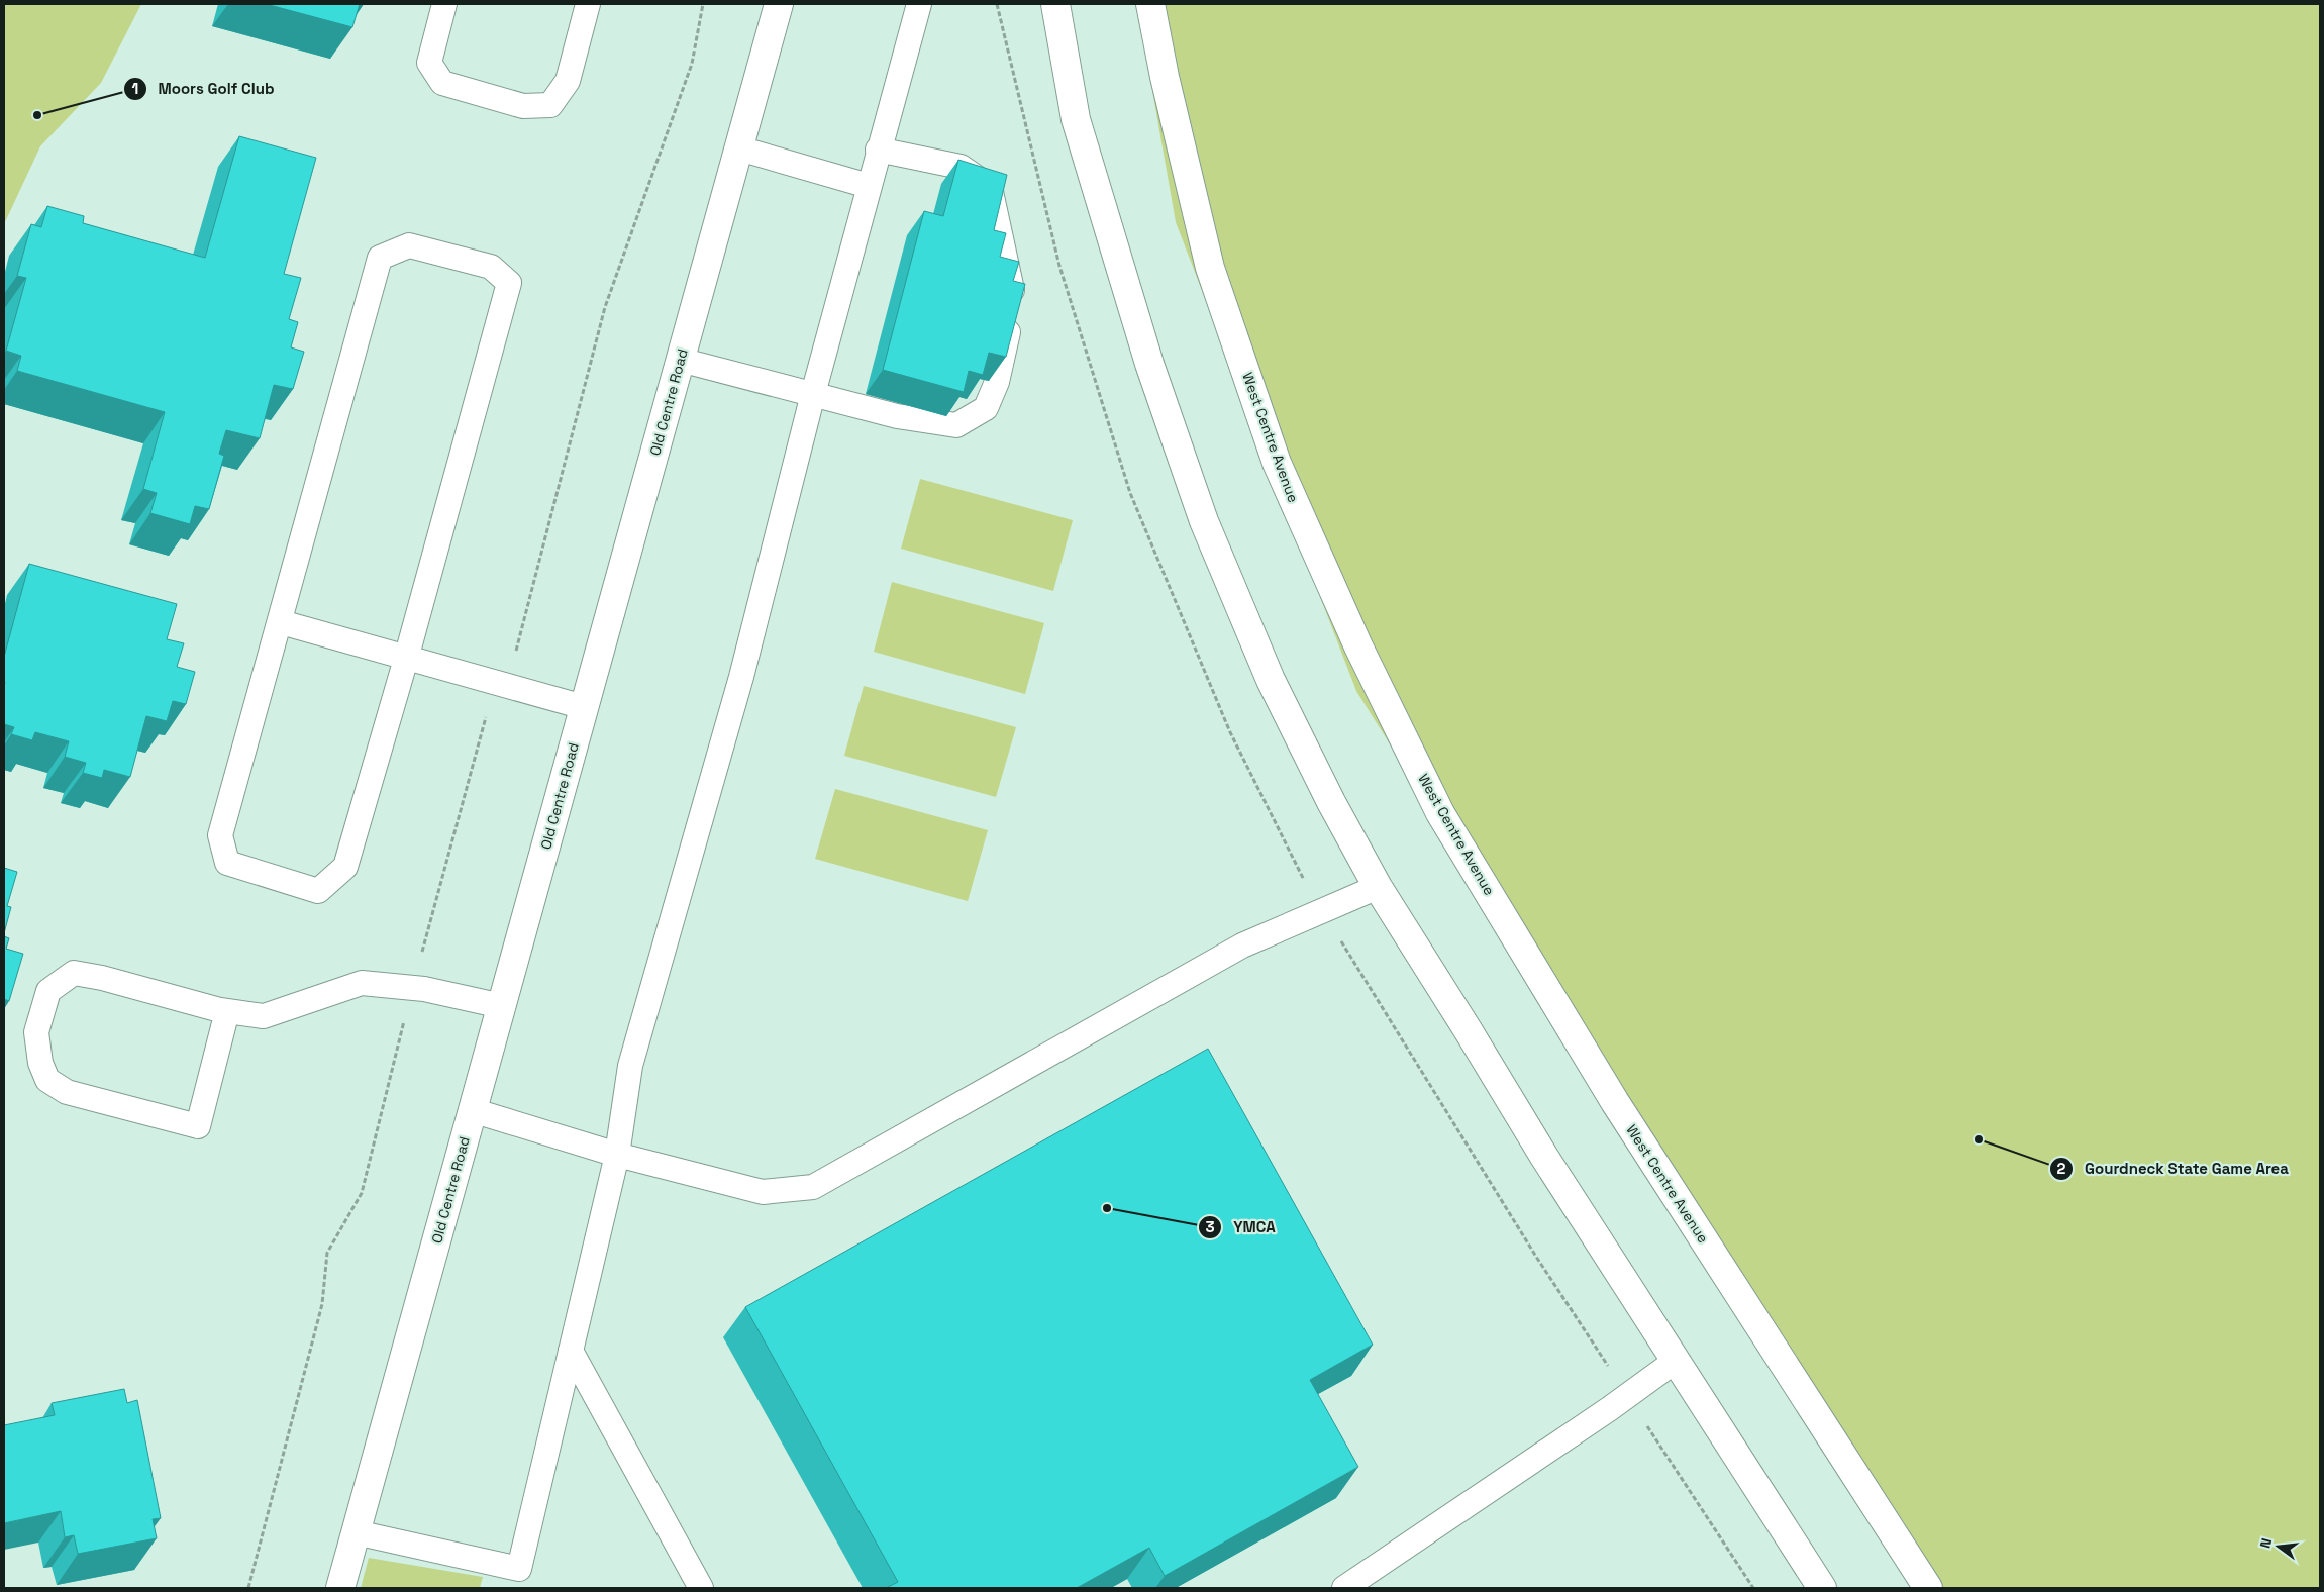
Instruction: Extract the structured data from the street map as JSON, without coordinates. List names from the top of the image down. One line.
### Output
{"streets":{"main road":["Old Centre Road","West Centre Avenue"]},"places":["Moors Golf Club","Gourdneck State Game Area","YMCA"],"north":"left"}
